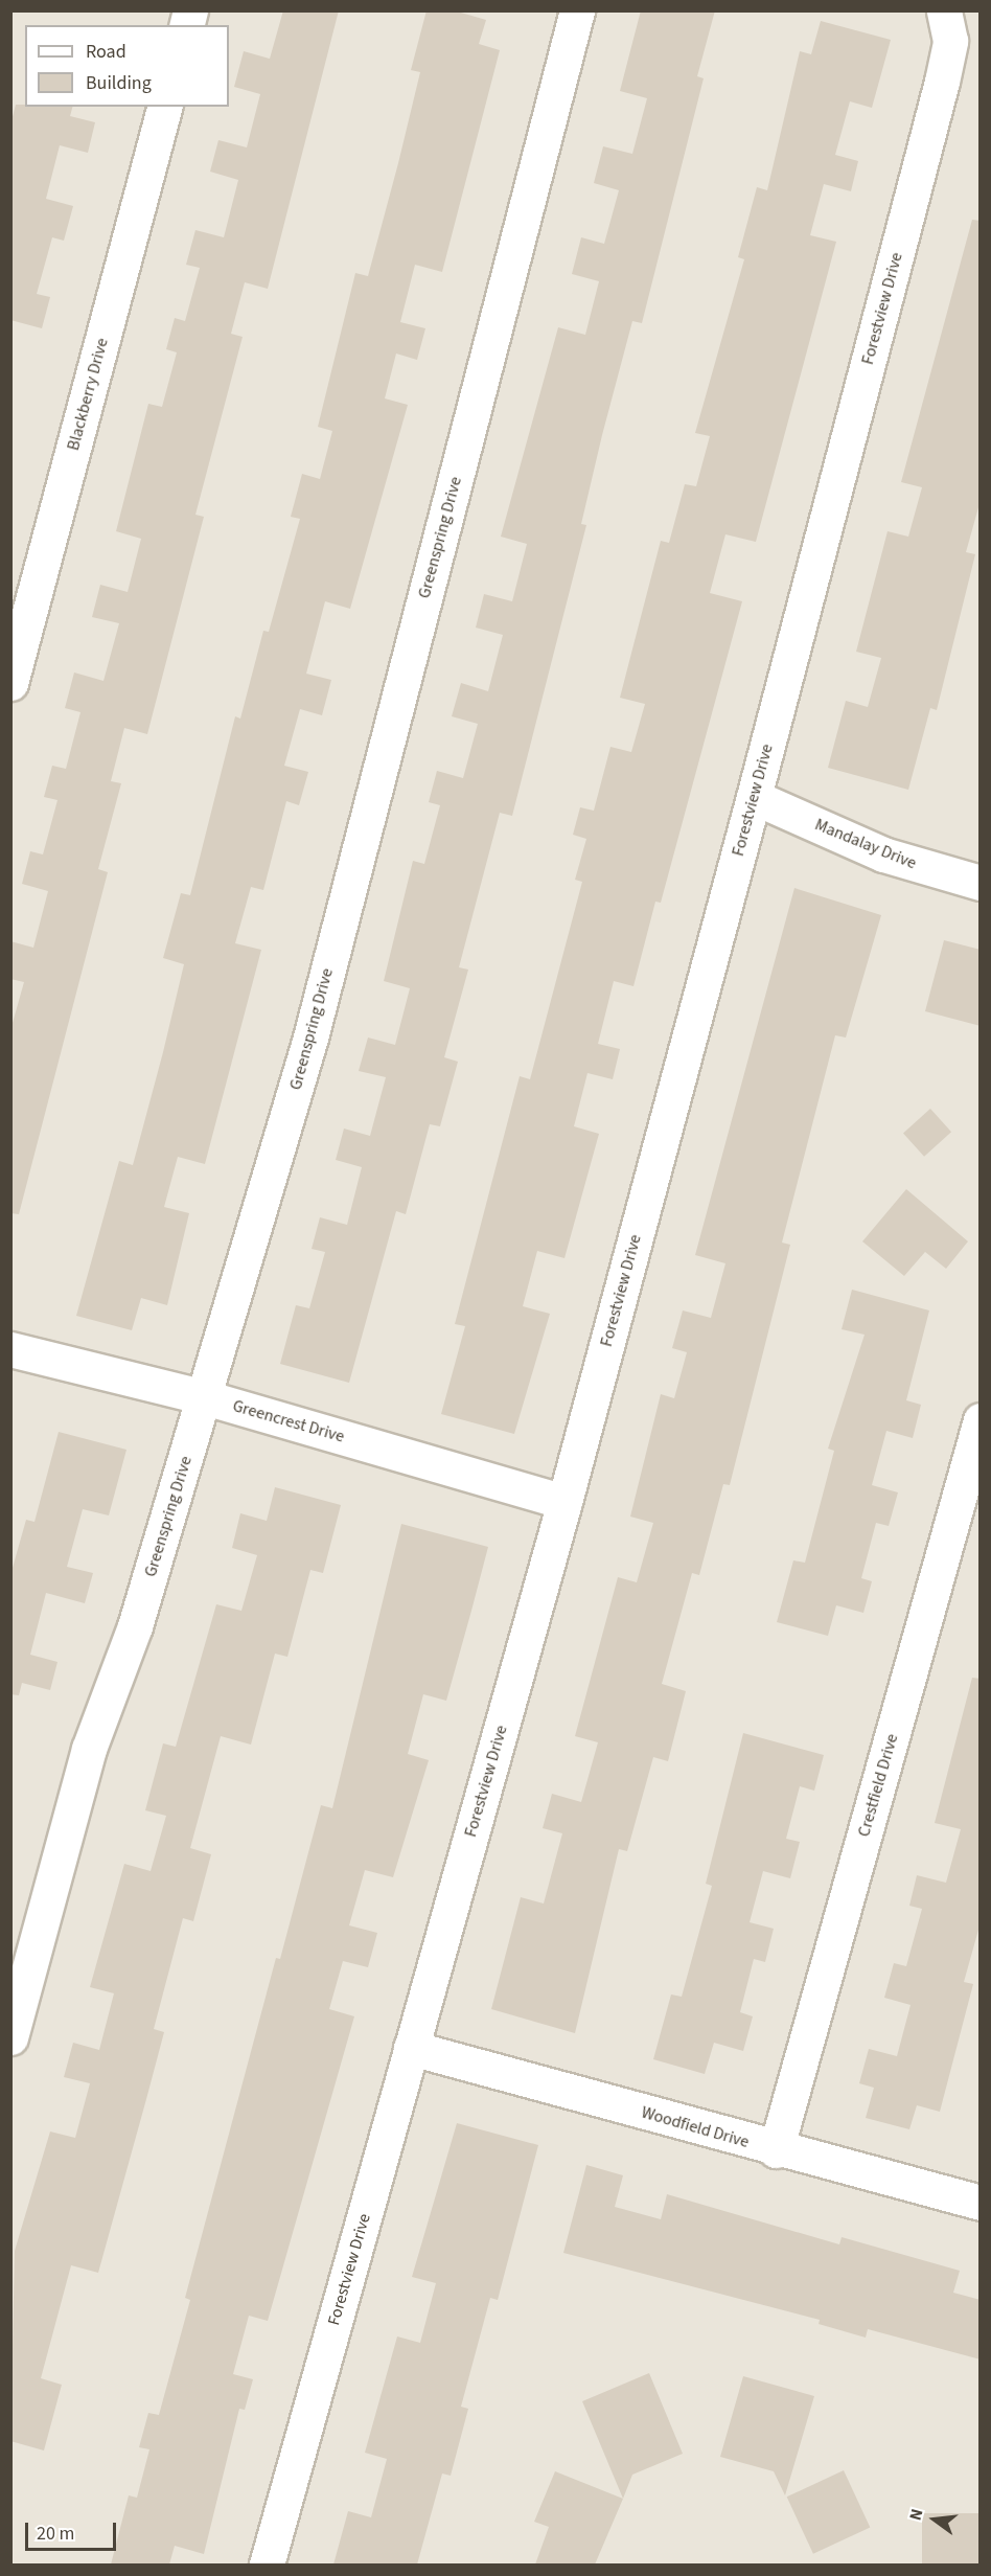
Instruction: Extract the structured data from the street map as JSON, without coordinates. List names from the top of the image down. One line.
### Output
{"streets":{"street":["Forestview Drive","Blackberry Drive","Greenspring Drive","Mandalay Drive","Greencrest Drive","Crestfield Drive","Woodfield Drive"]},"crossings":[["Forestview Drive","Mandalay Drive"],["Forestview Drive","Greencrest Drive"],["Forestview Drive","Woodfield Drive"],["Greenspring Drive","Greencrest Drive"],["Crestfield Drive","Woodfield Drive"]],"legend":["Road","Building"],"scale_bar":"20 m","north":"left"}
